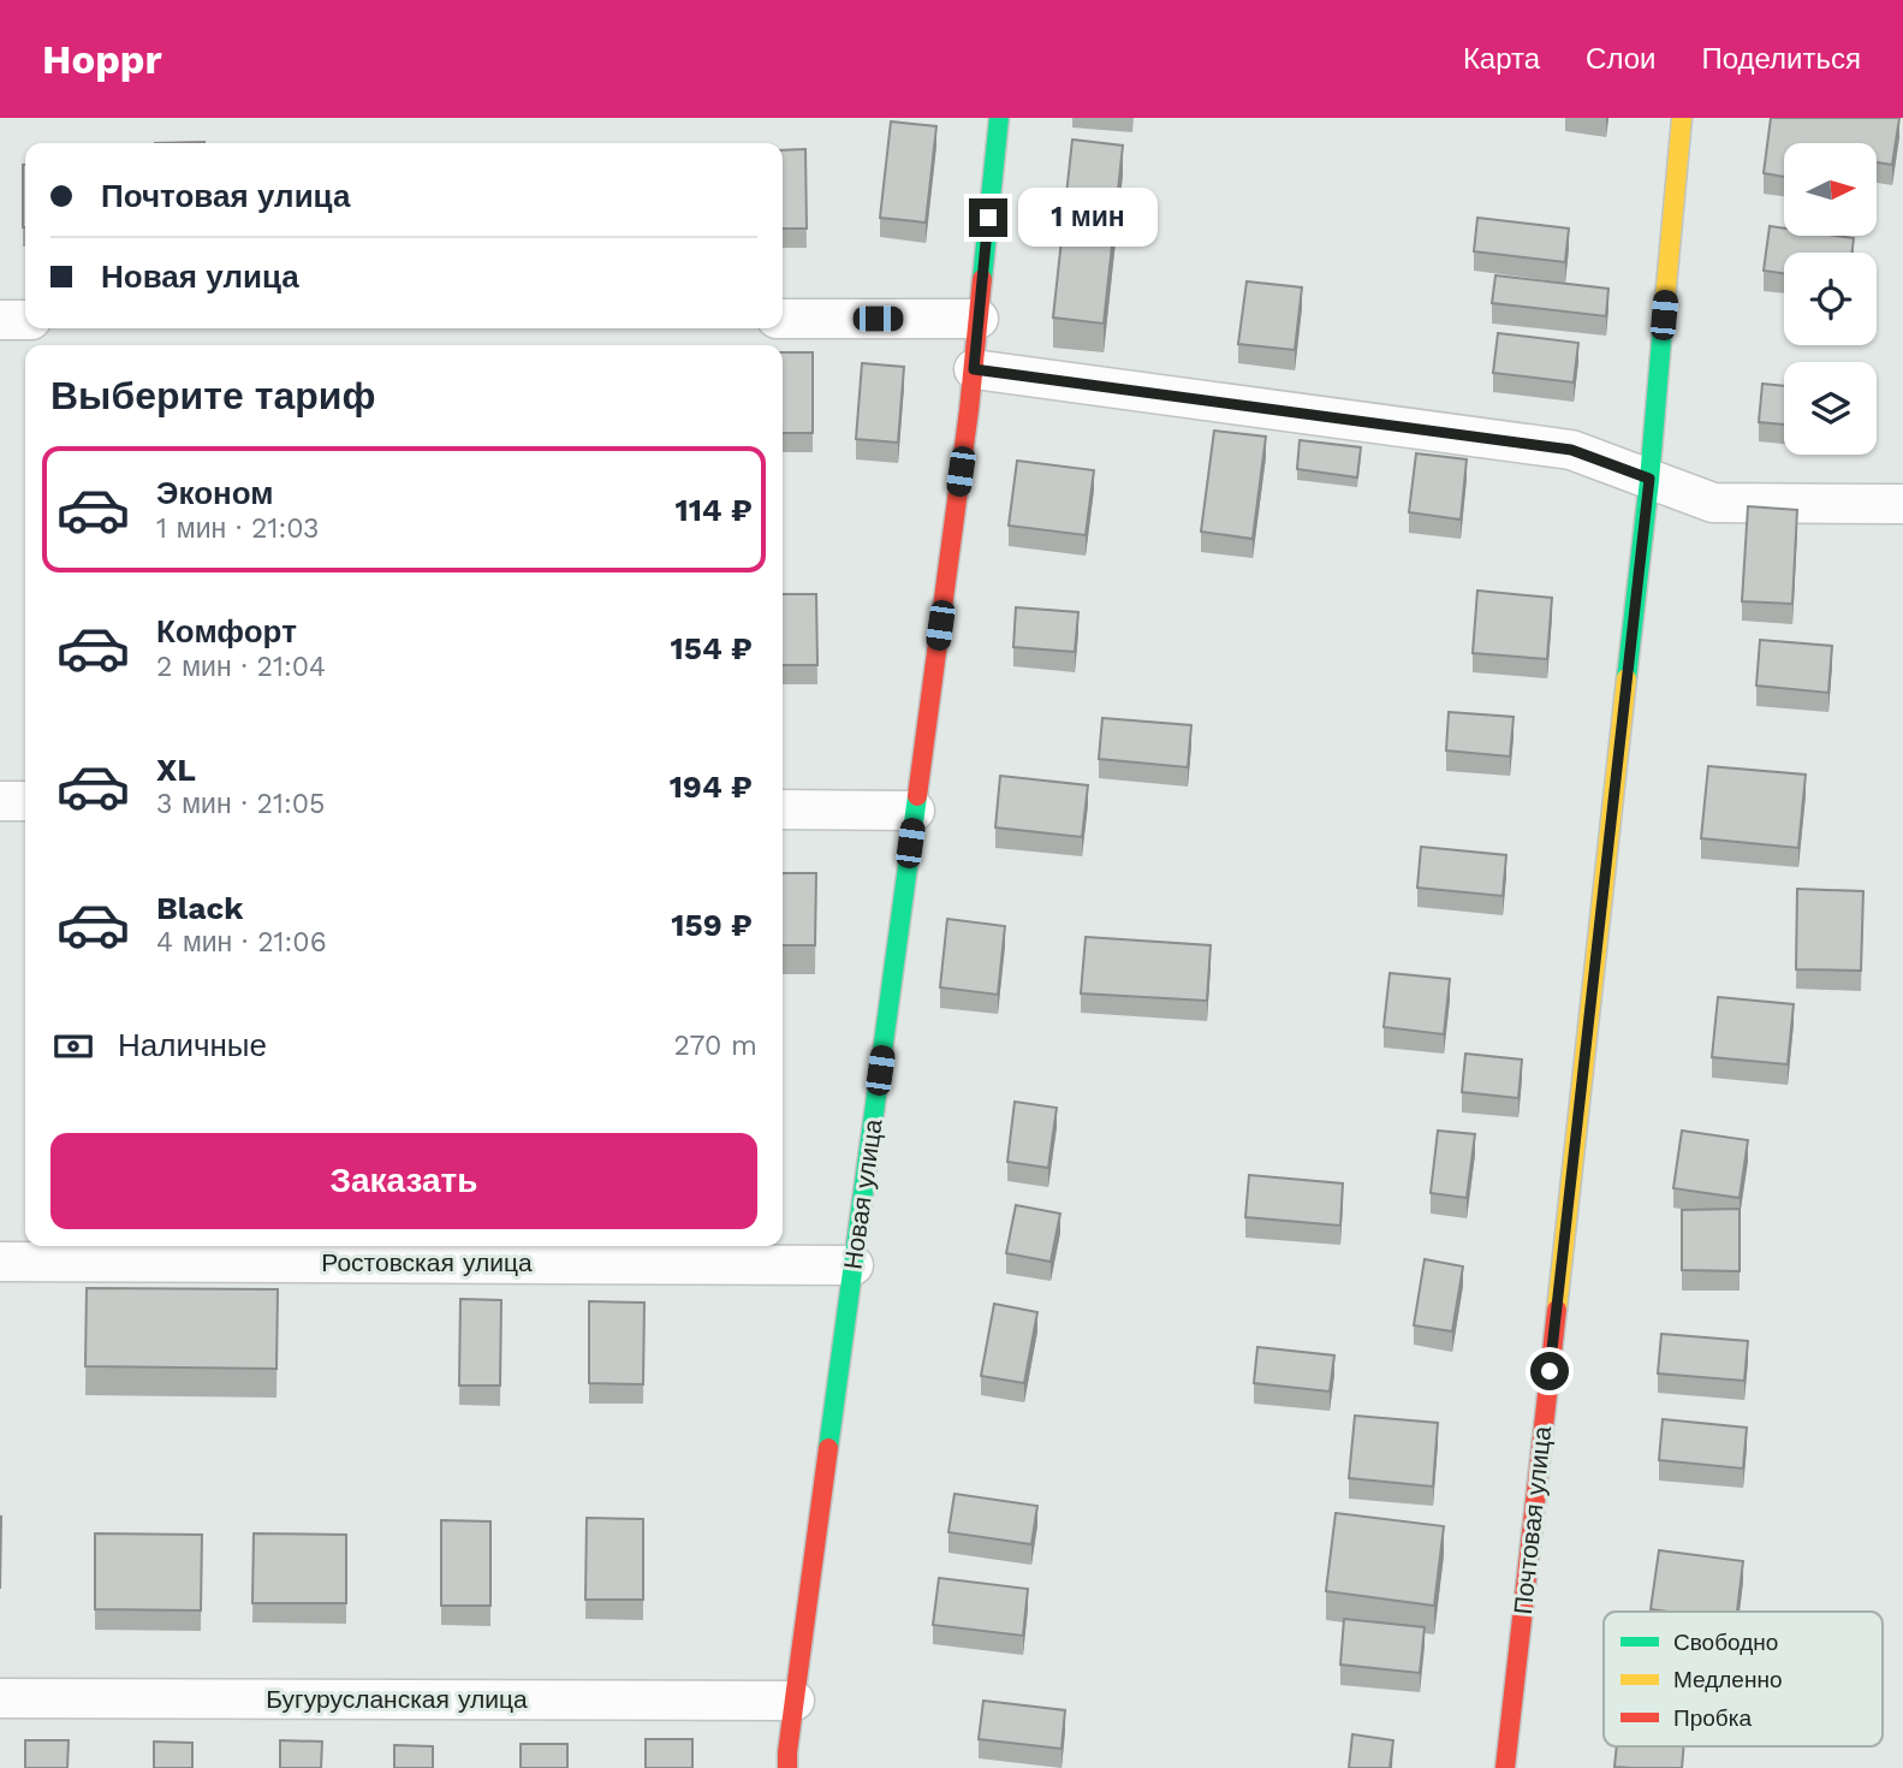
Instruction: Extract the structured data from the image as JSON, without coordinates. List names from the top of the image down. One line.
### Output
{"streets":{"street":["Новая улица","Ростовская улица","Почтовая улица","Бугурусланская улица"]},"crossings":[["Новая улица","Ростовская улица"],["Новая улица","Бугурусланская улица"]],"legend":["Свободно","Медленно","Пробка"],"north":"right","page":{"header":"Hoppr","nav":["Карта","Слои","Поделиться"],"banner":["Почтовая улица","Новая улица"],"bubble":"1 мин","heading":"Выберите тариф","list":[{"name":"Эконом","note":"1 мин · 21:03","value":"114 ₽"},{"name":"Комфорт","note":"2 мин · 21:04","value":"154 ₽"},{"name":"XL","note":"3 мин · 21:05","value":"194 ₽"},{"name":"Black","note":"4 мин · 21:06","value":"159 ₽"}],"pay":["Наличные","270 m"],"buttons":"Заказать"}}
